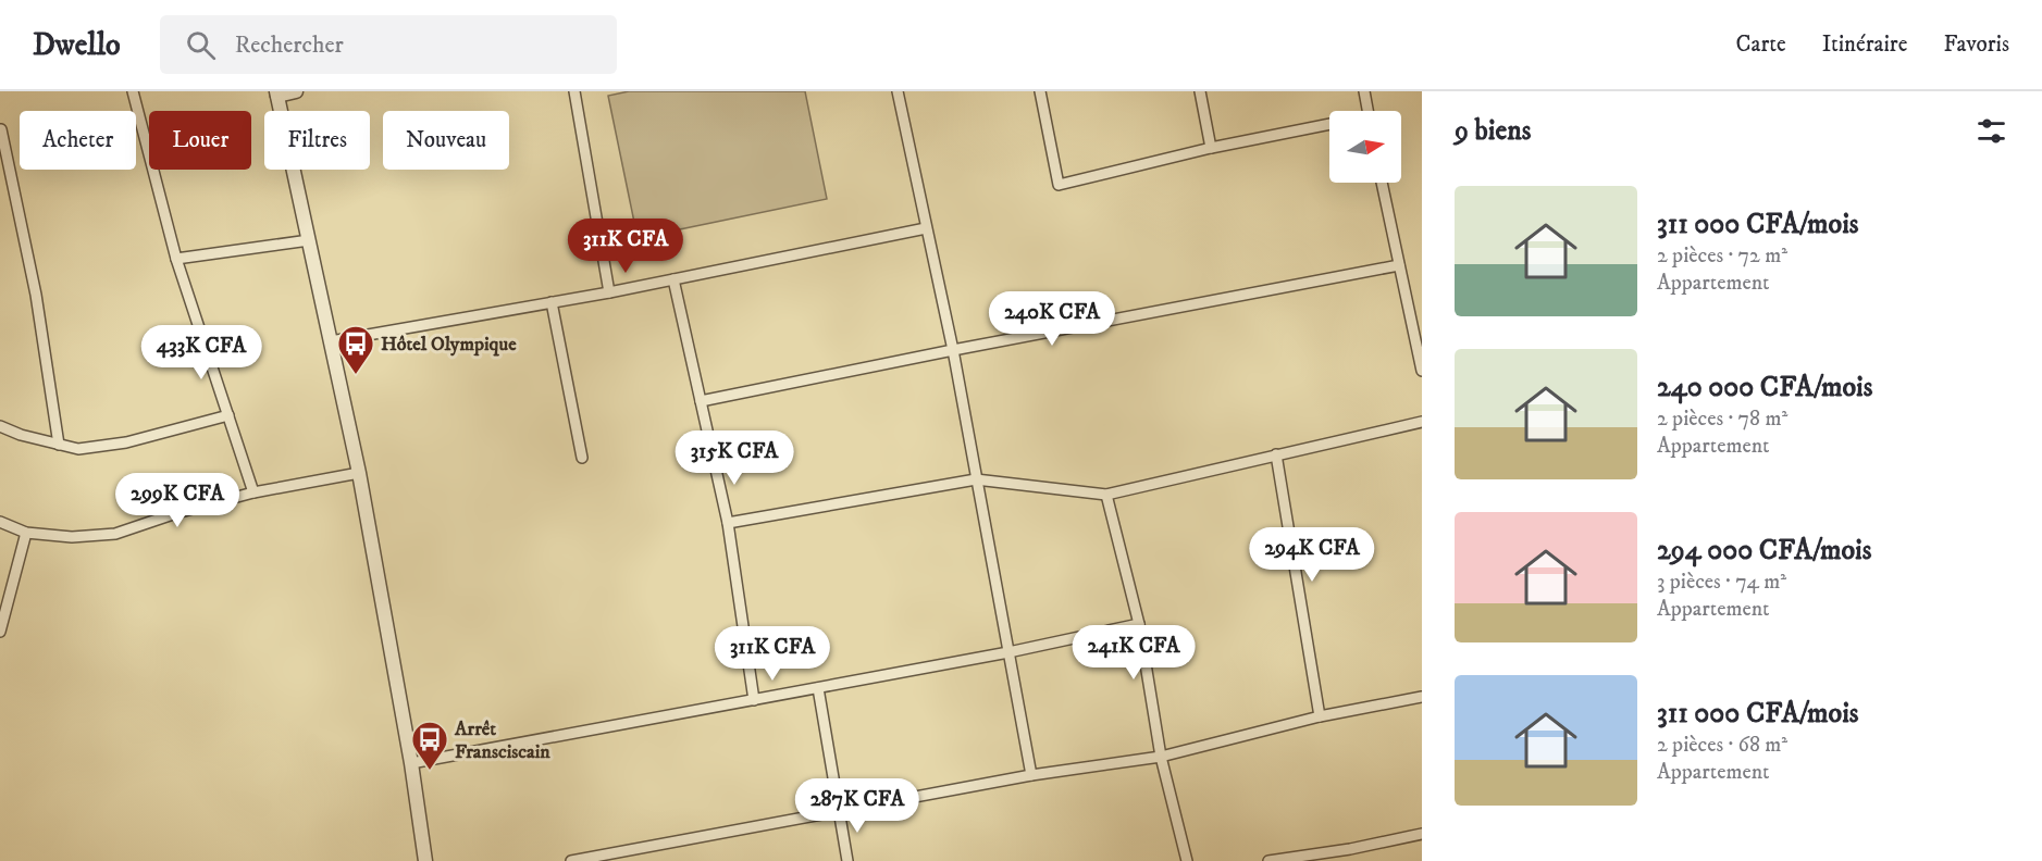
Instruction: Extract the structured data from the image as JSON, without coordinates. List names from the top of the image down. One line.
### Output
{"places":{"bus stop":["Hôtel Olympique","Arrêt Fransciscain"]},"north":"right","page":{"header":"Dwello","search":"Rechercher","nav":["Carte","Itinéraire","Favoris"],"heading":"9 biens","chip":["Acheter","Louer","Filtres","Nouveau"],"list":[{"name":"311 000 CFA/mois","note":"2 pièces · 72 m² · Appartement"},{"name":"240 000 CFA/mois","note":"2 pièces · 78 m² · Appartement"},{"name":"294 000 CFA/mois","note":"3 pièces · 74 m² · Appartement"},{"name":"311 000 CFA/mois","note":"2 pièces · 68 m² · Appartement"}],"price":["311K CFA","240K CFA","433K CFA","315K CFA","299K CFA","294K CFA","241K CFA","311K CFA","287K CFA"]}}
